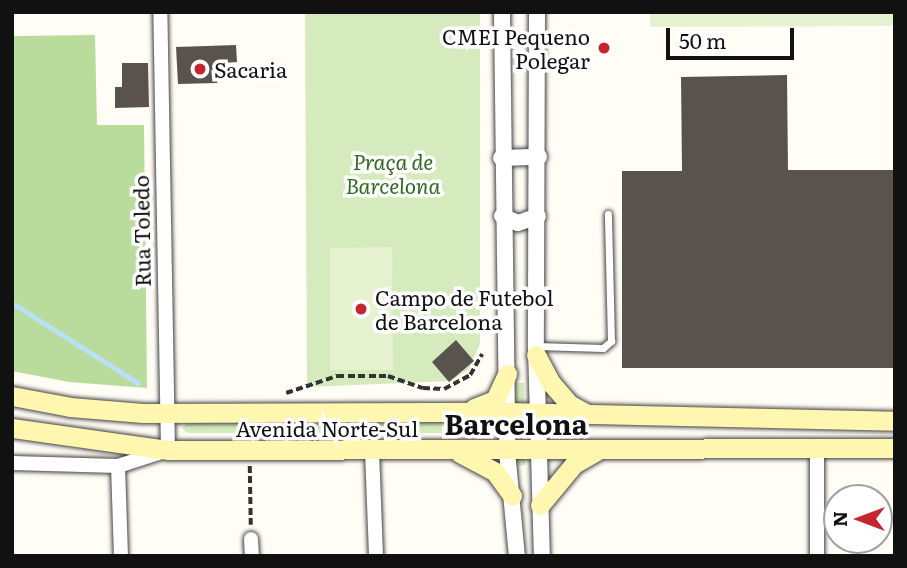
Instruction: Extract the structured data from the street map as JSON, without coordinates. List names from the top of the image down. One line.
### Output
{"streets":{"main road":["Avenida Norte-Sul"],"street":["Rua Toledo"]},"crossings":[["Rua Toledo","Avenida Norte-Sul"]],"districts":["Barcelona"],"parks":["Praça de Barcelona"],"places":["CMEI Pequeno Polegar","Sacaria","Campo de Futebol de Barcelona"],"scale_bar":"50 m","north":"left"}
